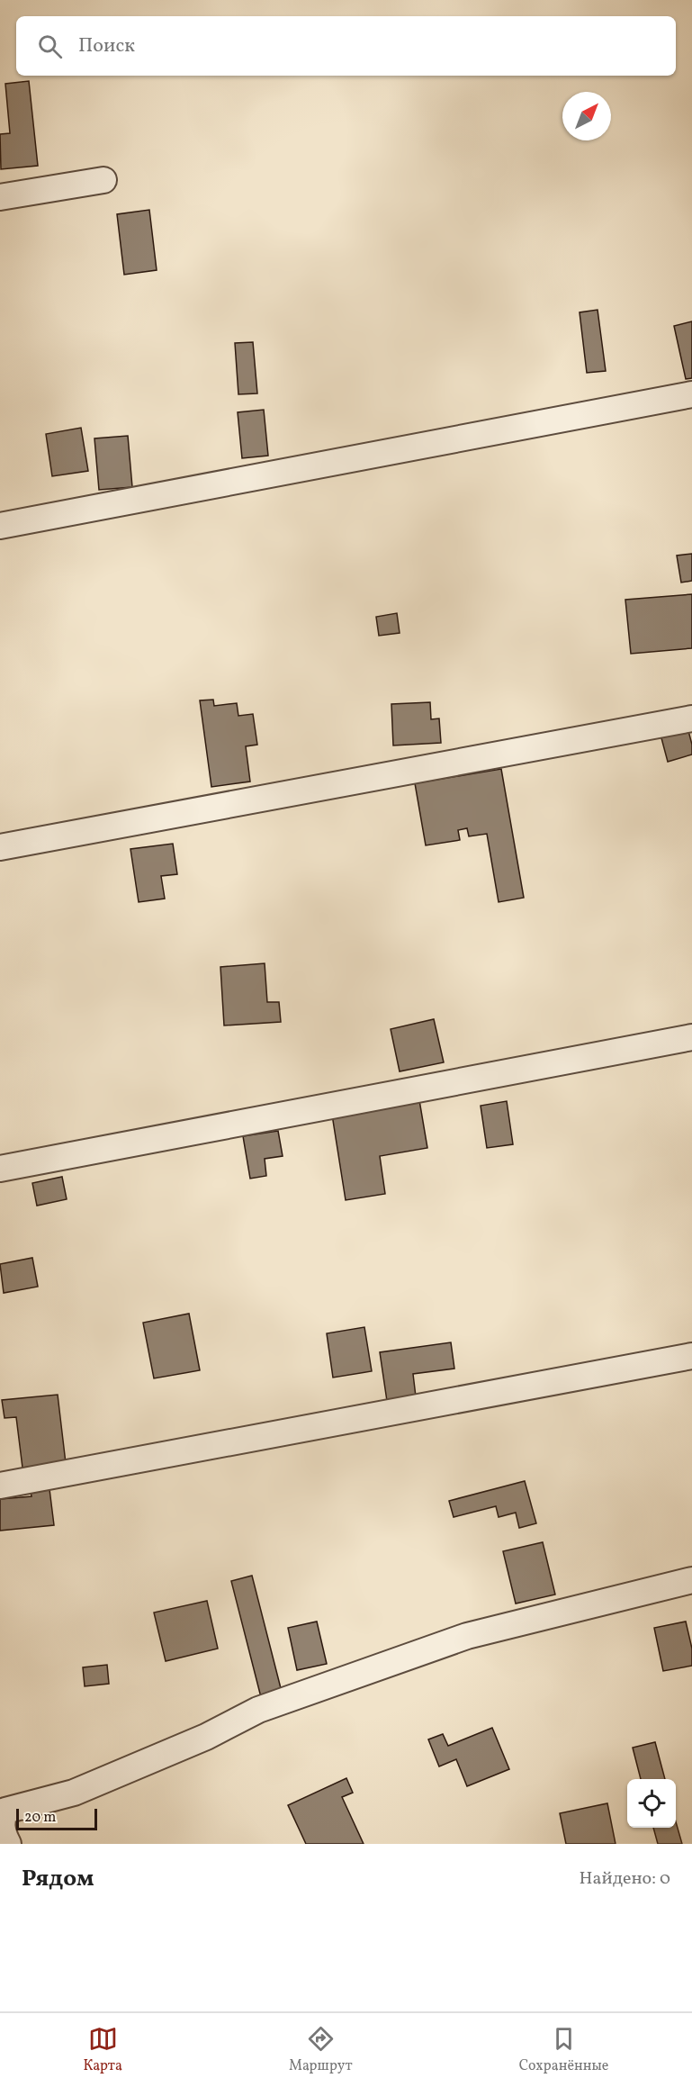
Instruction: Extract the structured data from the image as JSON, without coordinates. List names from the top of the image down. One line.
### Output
{"scale_bar":"20 m","north":"top right","page":{"search":"Поиск","scale":"20 m","heading":["Рядом","Найдено: 0"],"nav":["Карта","Маршрут","Сохранённые"]}}
